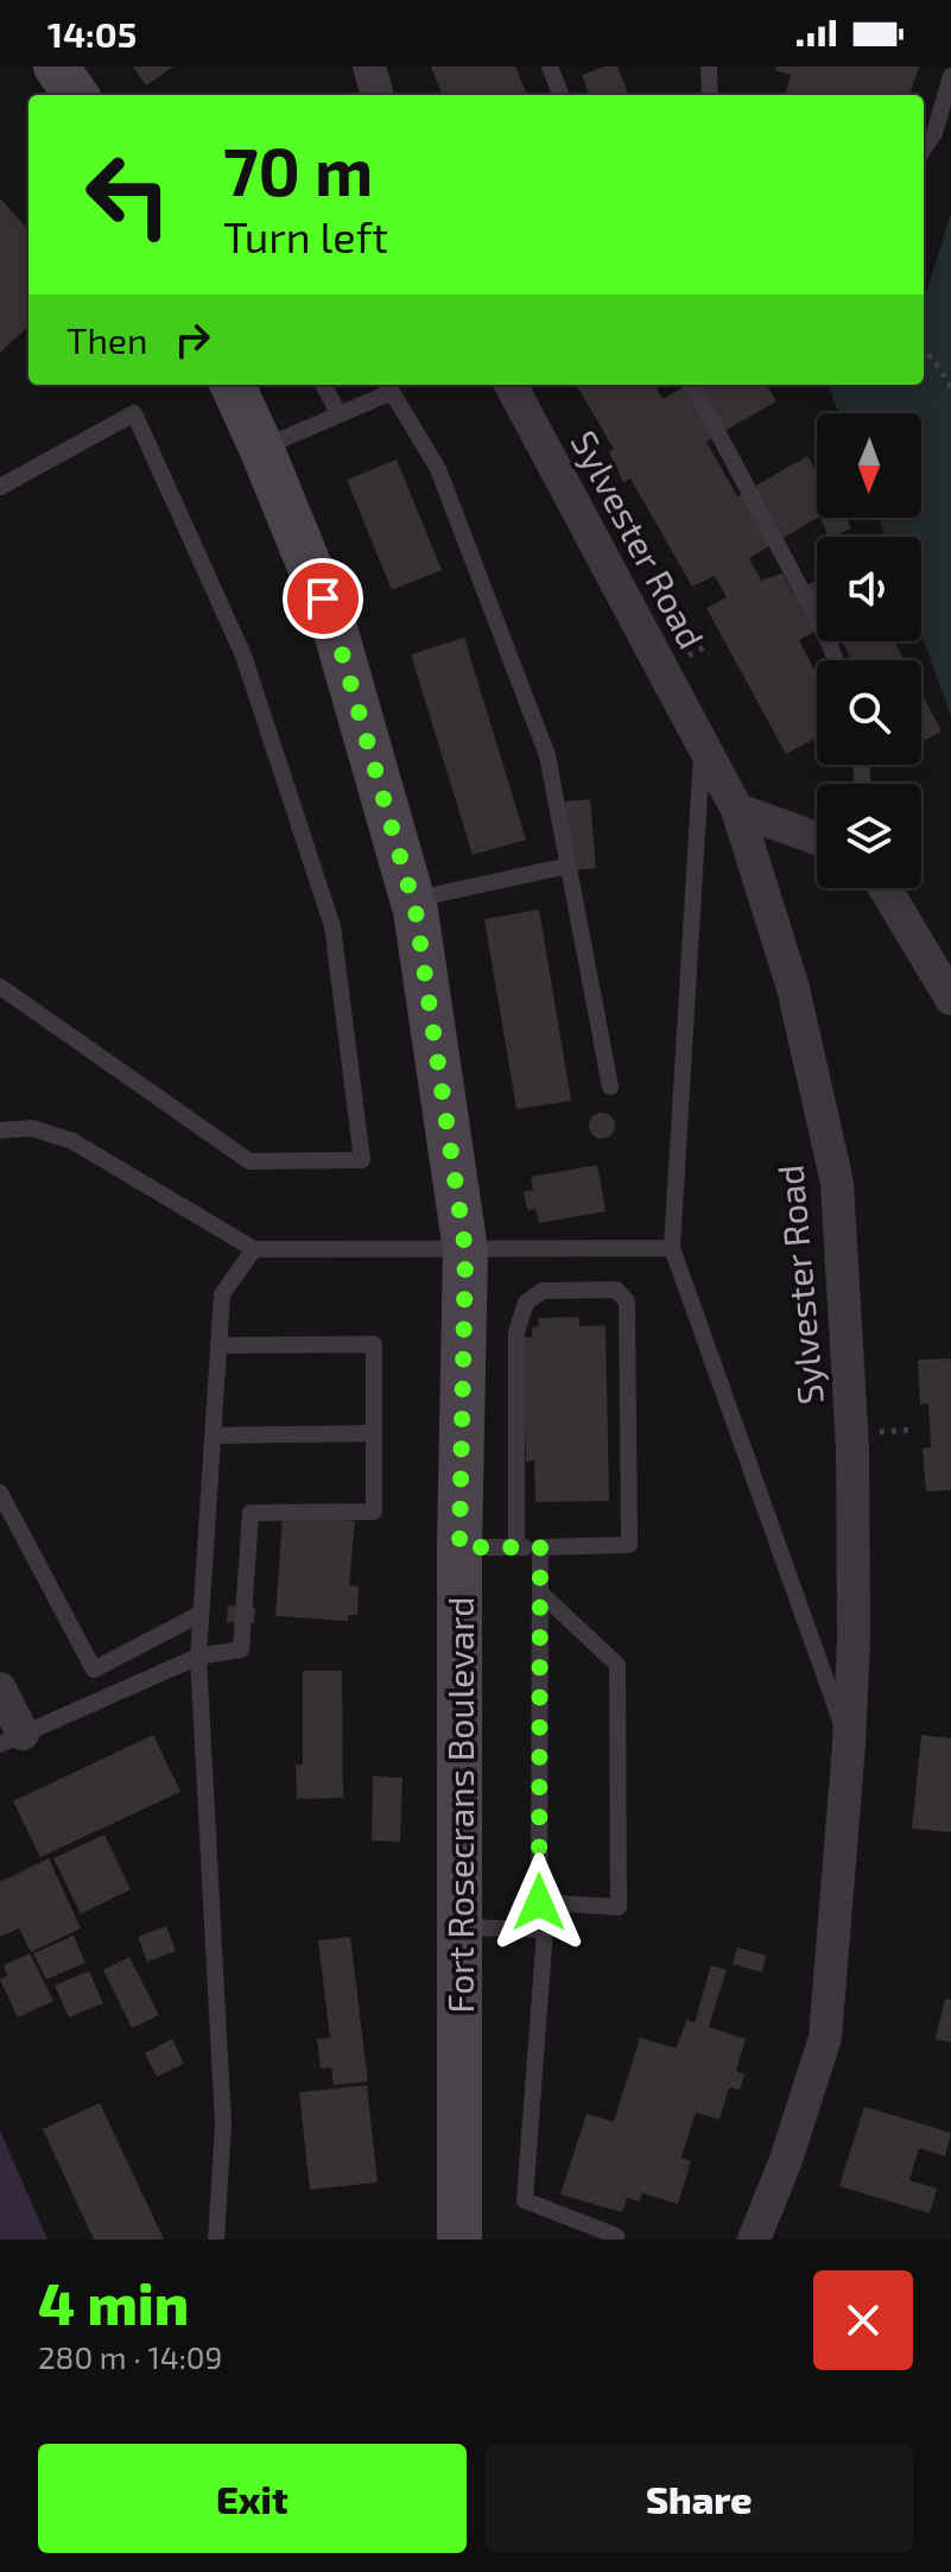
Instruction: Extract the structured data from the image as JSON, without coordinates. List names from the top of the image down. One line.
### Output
{"streets":{"street":["Sylvester Road","Fort Rosecrans Boulevard"]},"north":"bottom","page":{"status":"14:05","turn":["70 m","Turn left"],"then":"Then","heading":["4 min","280 m · 14:09"],"buttons":["Exit","Share"]}}
